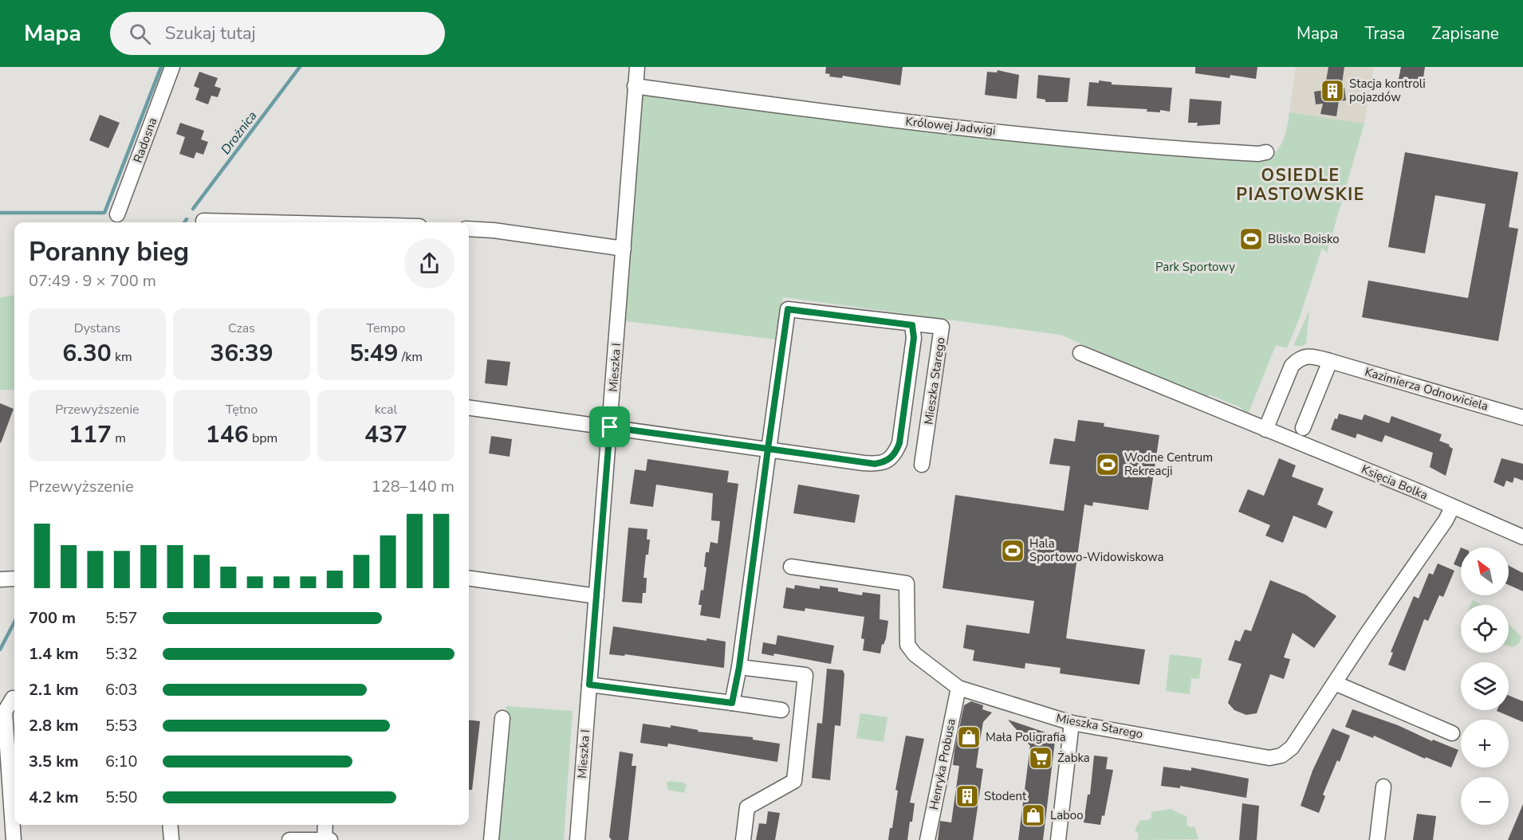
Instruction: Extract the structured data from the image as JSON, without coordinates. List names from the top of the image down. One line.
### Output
{"streets":{"street":["Królowej Jadwigi","Radosna","Mieszka I","Mieszka Starego","Kazimierza Odnowiciela","Księcia Bolka","Henryka Probusa"]},"crossings":[["Królowej Jadwigi","Mieszka I"],["Mieszka Starego","Księcia Bolka"],["Mieszka Starego","Henryka Probusa"]],"districts":["OSIEDLE PIASTOWSKIE"],"water":["Drożnica"],"parks":["Park Sportowy"],"places":{"building":["Stacja kontroli pojazdów","Stodent"],"sports":["Blisko Boisko","Wodne Centrum Rekreacji","Hala Sportowo-Widowiskowa"],"shop":["Mała Poligrafia","Laboo"],"supermarket":["Żabka"]},"north":"top left","page":{"header":"Mapa","search":"Szukaj tutaj","nav":["Mapa","Trasa","Zapisane"],"heading":["Poranny bieg","07:49 · 9 × 700 m"],"stats":[["Dystans","6.30 km"],["Czas","36:39"],["Tempo","5:49 /km"],["Przewyższenie","117 m"],["Tętno","146 bpm"],["kcal","437"]],"chart":["Przewyższenie","128–140 m"],"map_buttons":["+","−"],"list":[{"name":"700 m","note":"5:57"},{"name":"1.4 km","note":"5:32"},{"name":"2.1 km","note":"6:03"},{"name":"2.8 km","note":"5:53"},{"name":"3.5 km","note":"6:10"},{"name":"4.2 km","note":"5:50"}]}}
